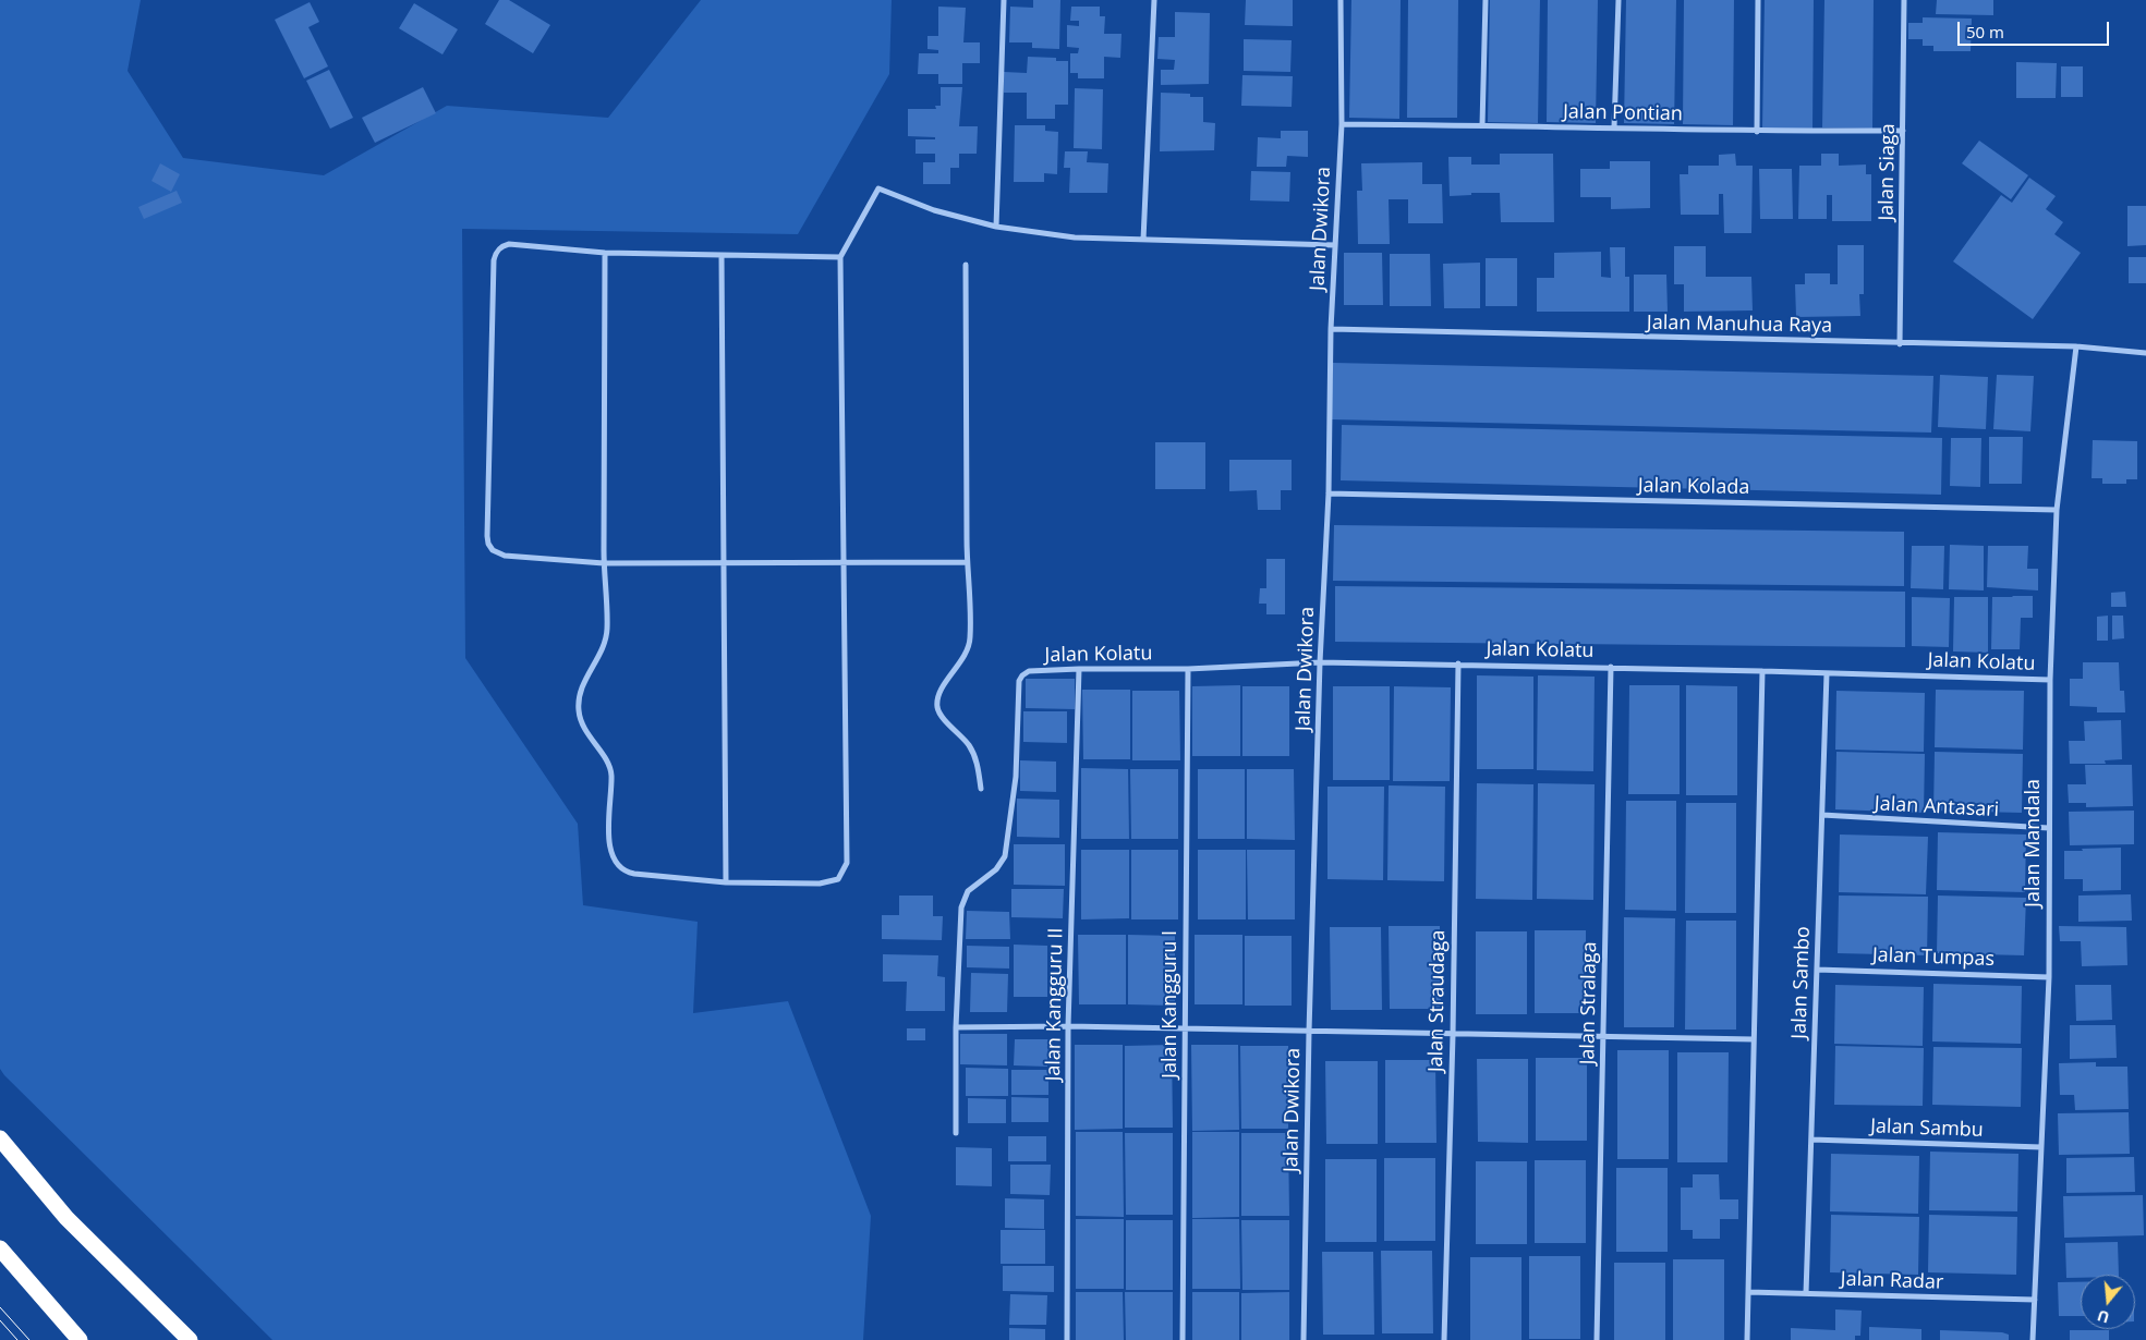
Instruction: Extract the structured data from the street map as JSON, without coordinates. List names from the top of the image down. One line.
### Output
{"streets":{"street":["Jalan Pontian","Jalan Siaga","Jalan Dwikora","Jalan Manuhua Raya","Jalan Kolada","Jalan Kolatu","Jalan Antasari","Jalan Mandala","Jalan Tumpas","Jalan Sambo","Jalan Straudaga","Jalan Stralaga","Jalan Kangguru II","Jalan Kangguru I","Jalan Sambu","Jalan Radar"]},"crossings":[["Jalan Pontian","Jalan Siaga"],["Jalan Pontian","Jalan Dwikora"],["Jalan Siaga","Jalan Manuhua Raya"],["Jalan Dwikora","Jalan Manuhua Raya"],["Jalan Dwikora","Jalan Kolada"],["Jalan Dwikora","Jalan Kolatu"],["Jalan Manuhua Raya","Jalan Mandala"],["Jalan Kolada","Jalan Mandala"],["Jalan Kolatu","Jalan Mandala"],["Jalan Kolatu","Jalan Sambo"],["Jalan Kolatu","Jalan Straudaga"],["Jalan Kolatu","Jalan Stralaga"],["Jalan Kolatu","Jalan Kangguru II"],["Jalan Kolatu","Jalan Kangguru I"],["Jalan Antasari","Jalan Mandala"],["Jalan Antasari","Jalan Sambo"],["Jalan Mandala","Jalan Tumpas"],["Jalan Mandala","Jalan Sambu"],["Jalan Mandala","Jalan Radar"],["Jalan Tumpas","Jalan Sambo"],["Jalan Sambo","Jalan Sambu"],["Jalan Sambo","Jalan Radar"]],"scale_bar":"50 m","north":"bottom"}
